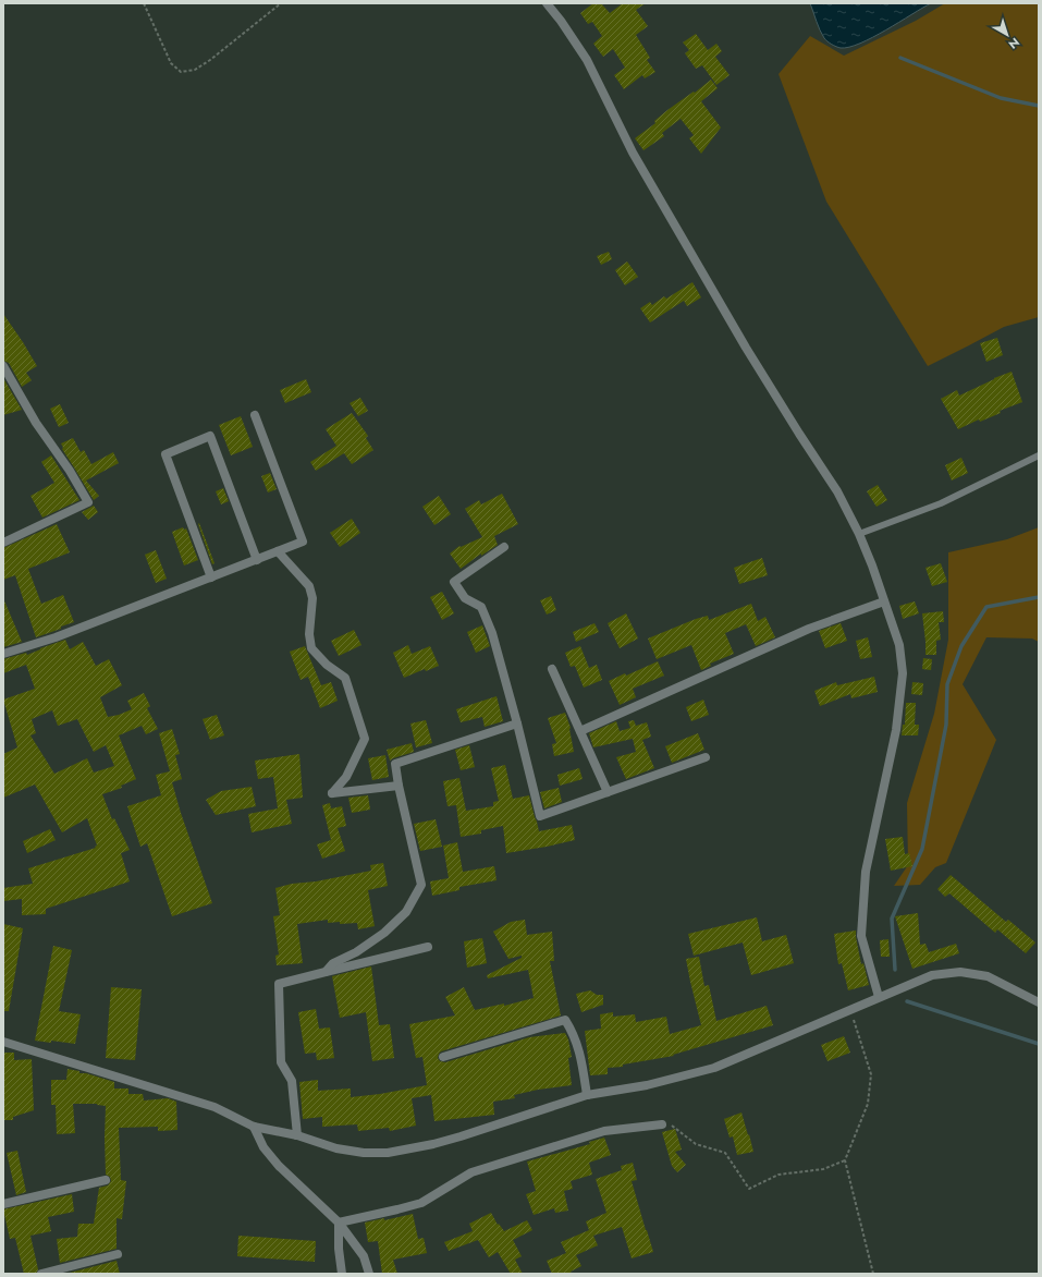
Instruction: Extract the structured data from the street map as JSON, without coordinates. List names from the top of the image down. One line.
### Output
{"north":"bottom right"}
